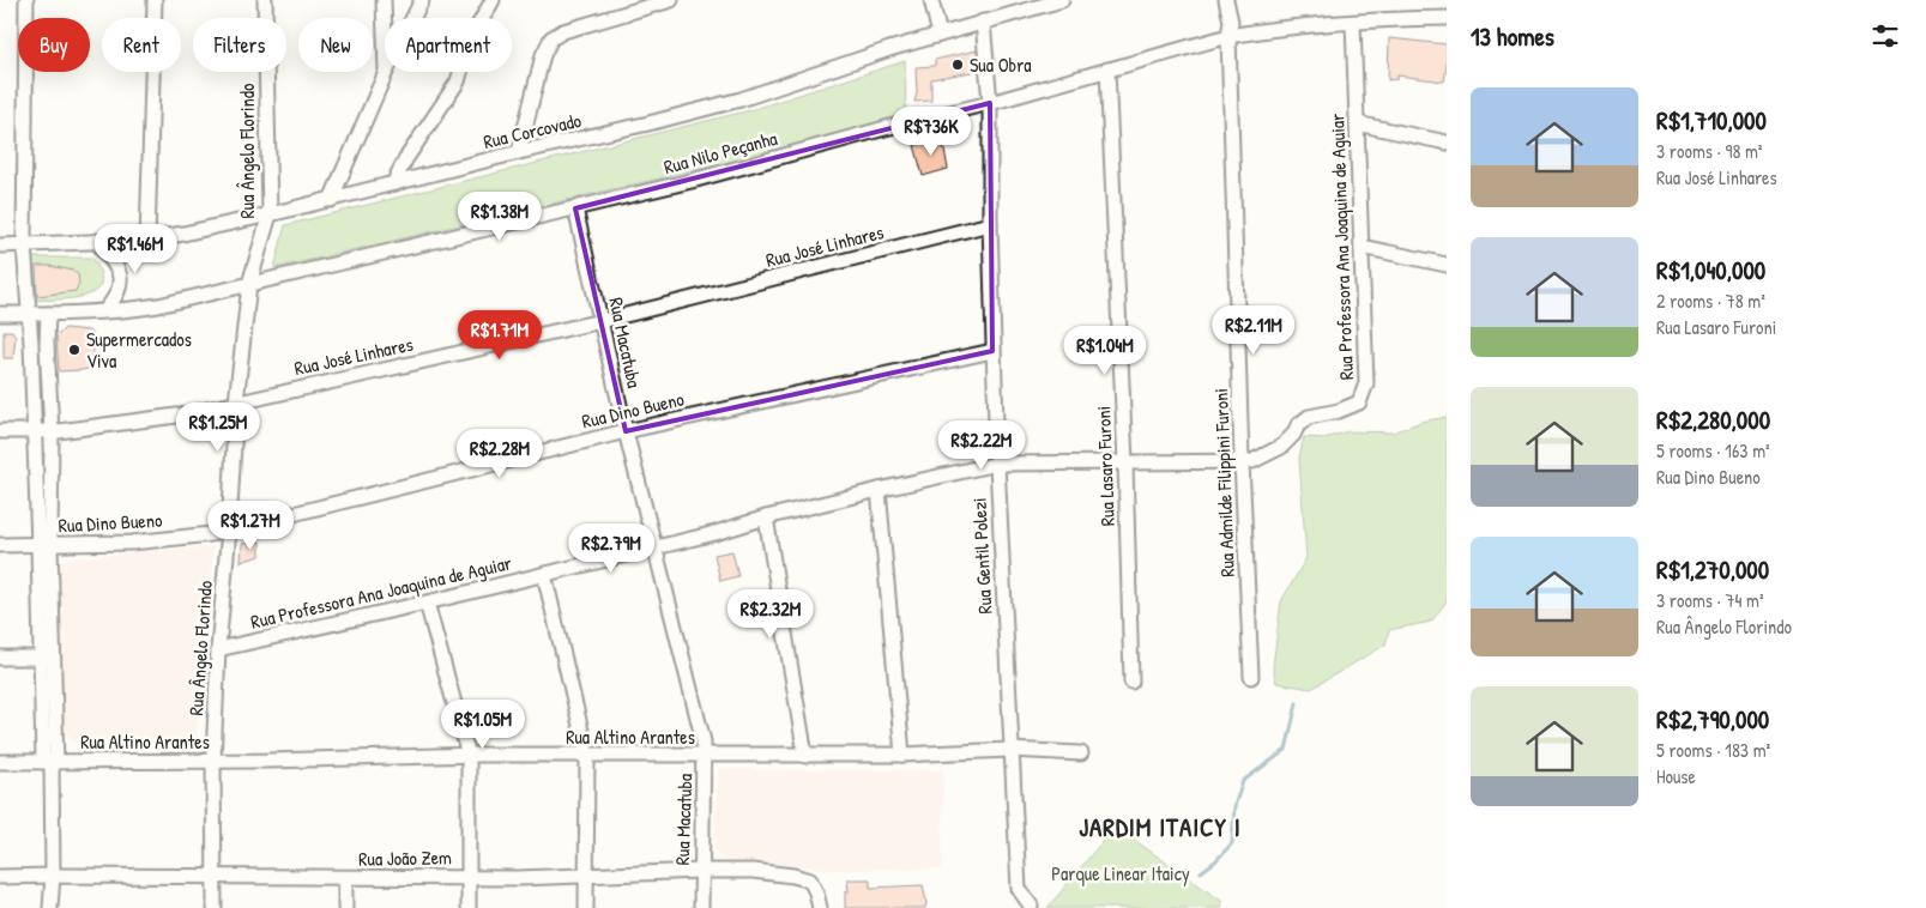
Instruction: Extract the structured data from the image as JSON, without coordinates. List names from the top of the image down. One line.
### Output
{"streets":{"street":["Rua Corcovado","Rua Ângelo Florindo","Rua Nilo Peçanha","Rua José Linhares","Rua Professora Ana Joaquina de Aguiar","Rua Macatuba","Rua Dino Bueno","Rua Lasaro Furoni","Rua Admilde Filippini Furoni","Rua Gentil Polezi","Rua Altino Arantes","Rua João Zem"]},"crossings":[["Rua Corcovado","Rua Ângelo Florindo"],["Rua Corcovado","Rua Gentil Polezi"],["Rua Ângelo Florindo","Rua Nilo Peçanha"],["Rua Ângelo Florindo","Rua José Linhares"],["Rua Ângelo Florindo","Rua Professora Ana Joaquina de Aguiar"],["Rua Ângelo Florindo","Rua Dino Bueno"],["Rua Ângelo Florindo","Rua Altino Arantes"],["Rua Ângelo Florindo","Rua João Zem"],["Rua Nilo Peçanha","Rua Professora Ana Joaquina de Aguiar"],["Rua Nilo Peçanha","Rua Macatuba"],["Rua Nilo Peçanha","Rua Lasaro Furoni"],["Rua Nilo Peçanha","Rua Admilde Filippini Furoni"],["Rua Nilo Peçanha","Rua Gentil Polezi"],["Rua José Linhares","Rua Macatuba"],["Rua José Linhares","Rua Gentil Polezi"],["Rua Professora Ana Joaquina de Aguiar","Rua Macatuba"],["Rua Professora Ana Joaquina de Aguiar","Rua Lasaro Furoni"],["Rua Professora Ana Joaquina de Aguiar","Rua Admilde Filippini Furoni"],["Rua Professora Ana Joaquina de Aguiar","Rua Gentil Polezi"],["Rua Macatuba","Rua Dino Bueno"],["Rua Macatuba","Rua Altino Arantes"],["Rua Macatuba","Rua João Zem"],["Rua Dino Bueno","Rua Gentil Polezi"],["Rua Gentil Polezi","Rua Altino Arantes"]],"districts":["JARDIM ITAICY I"],"parks":["Parque Linear Itaicy"],"places":["Sua Obra","Supermercados Viva"],"page":{"heading":"13 homes","chip":["Buy","Rent","Filters","New","Apartment"],"list":[{"name":"R$1,710,000","note":"3 rooms · 98 m² · Rua José Linhares"},{"name":"R$1,040,000","note":"2 rooms · 78 m² · Rua Lasaro Furoni"},{"name":"R$2,280,000","note":"5 rooms · 163 m² · Rua Dino Bueno"},{"name":"R$1,270,000","note":"3 rooms · 74 m² · Rua Ângelo Florindo"},{"name":"R$2,790,000","note":"5 rooms · 183 m² · House"}],"price":["R$736K","R$1.38M","R$1.46M","R$2.11M","R$1.71M","R$1.04M","R$1.25M","R$2.22M","R$2.28M","R$1.27M","R$2.79M","R$2.32M","R$1.05M"]}}
